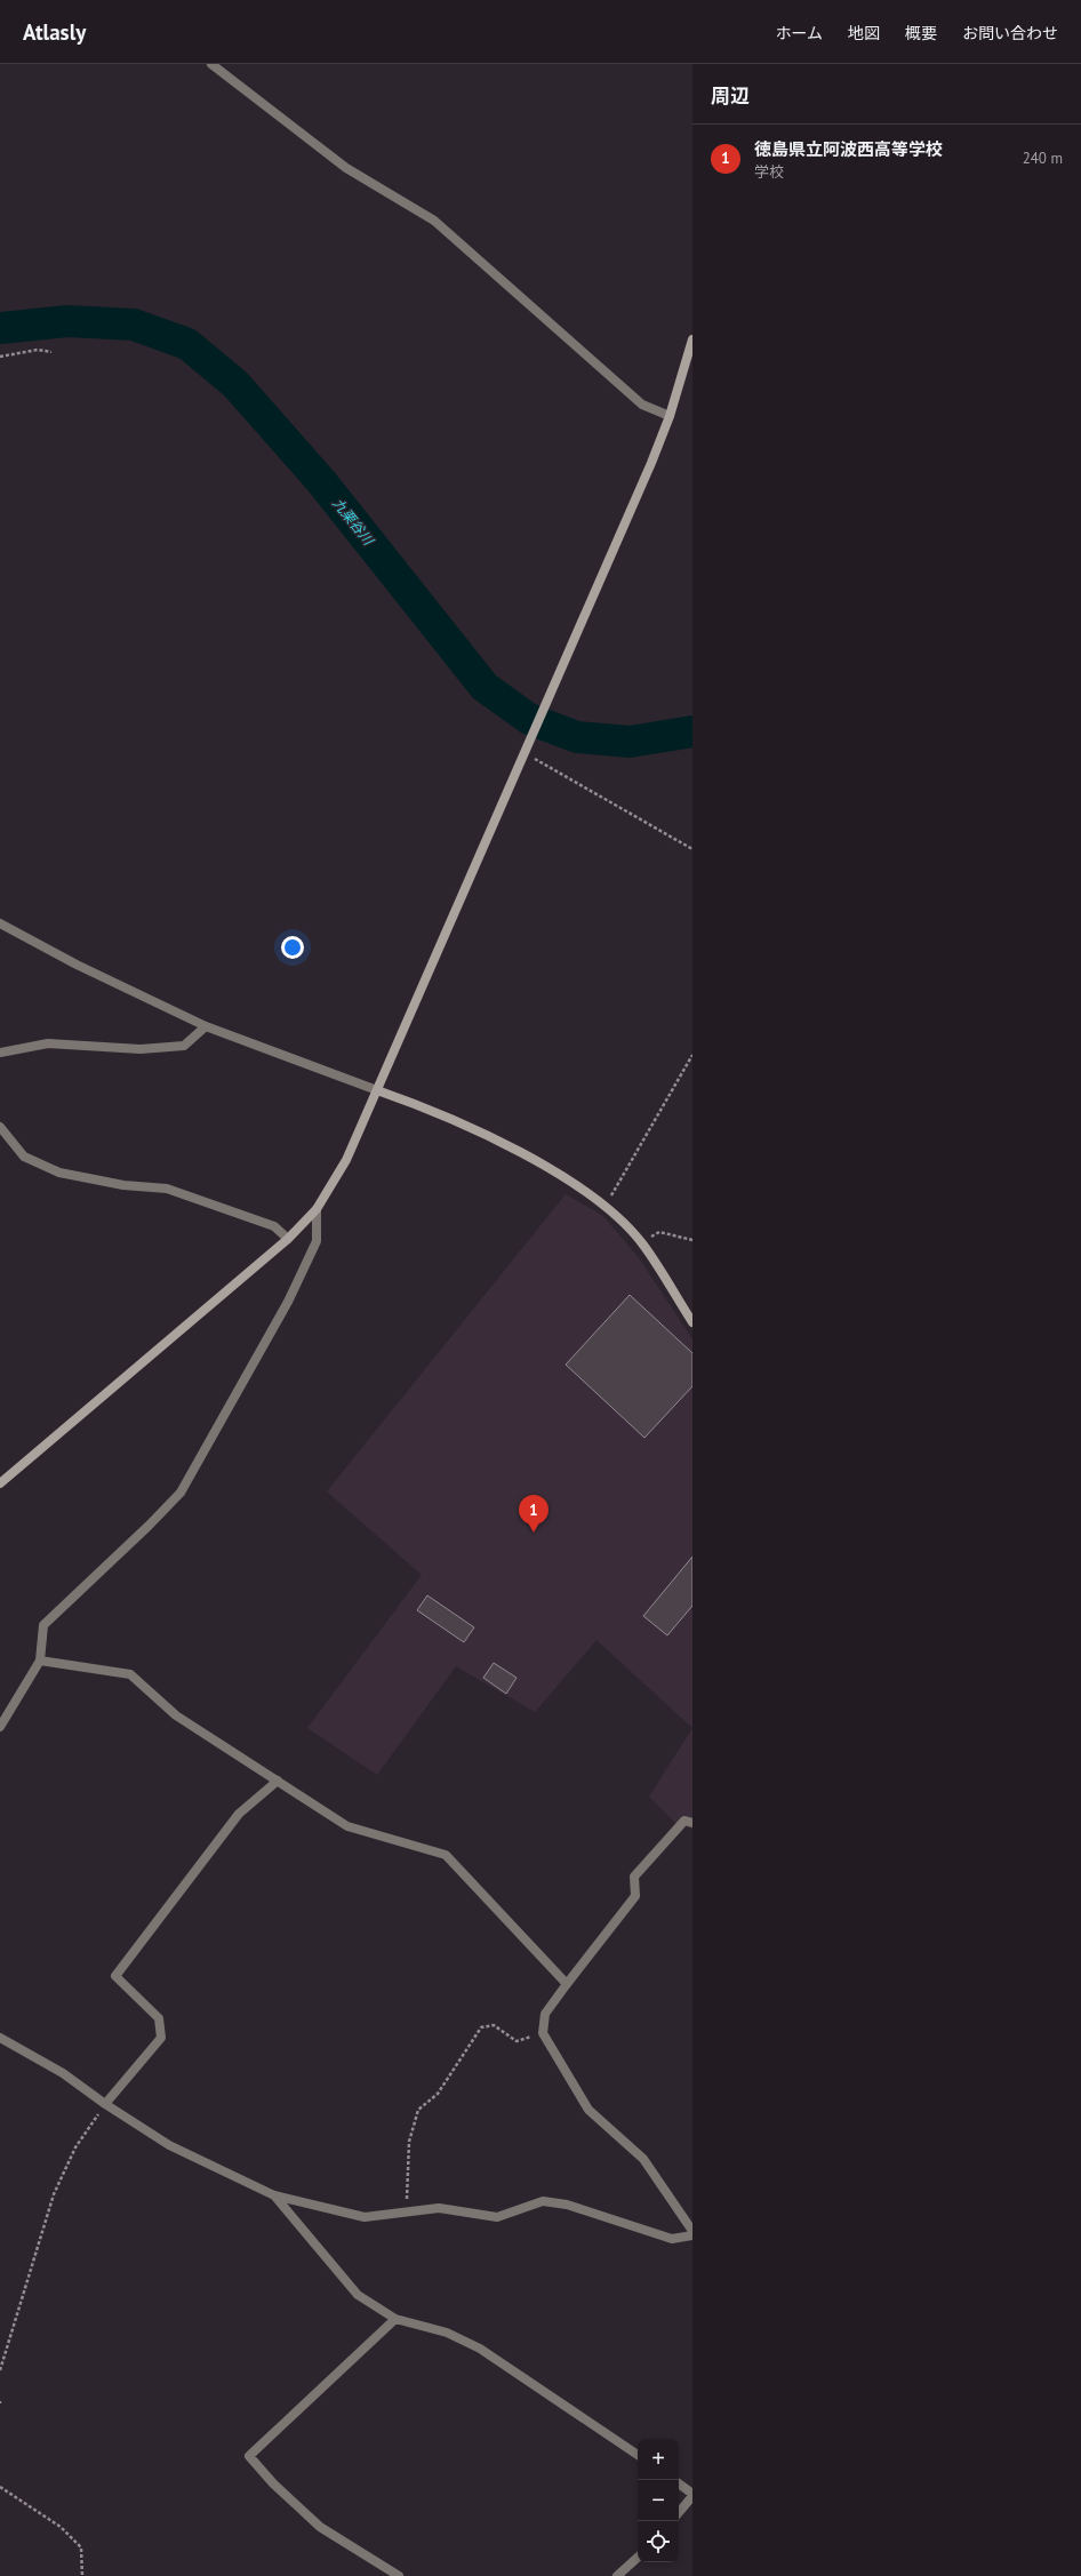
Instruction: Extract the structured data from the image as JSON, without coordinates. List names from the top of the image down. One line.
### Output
{"water":["九栗谷川"],"page":{"header":"Atlasly","nav":["ホーム","地図","概要","お問い合わせ"],"heading":"周辺","list":[{"mark":"1","name":"徳島県立阿波西高等学校","note":"学校","value":"240 m"}],"pins":"1","map_buttons":["+","−"]}}
